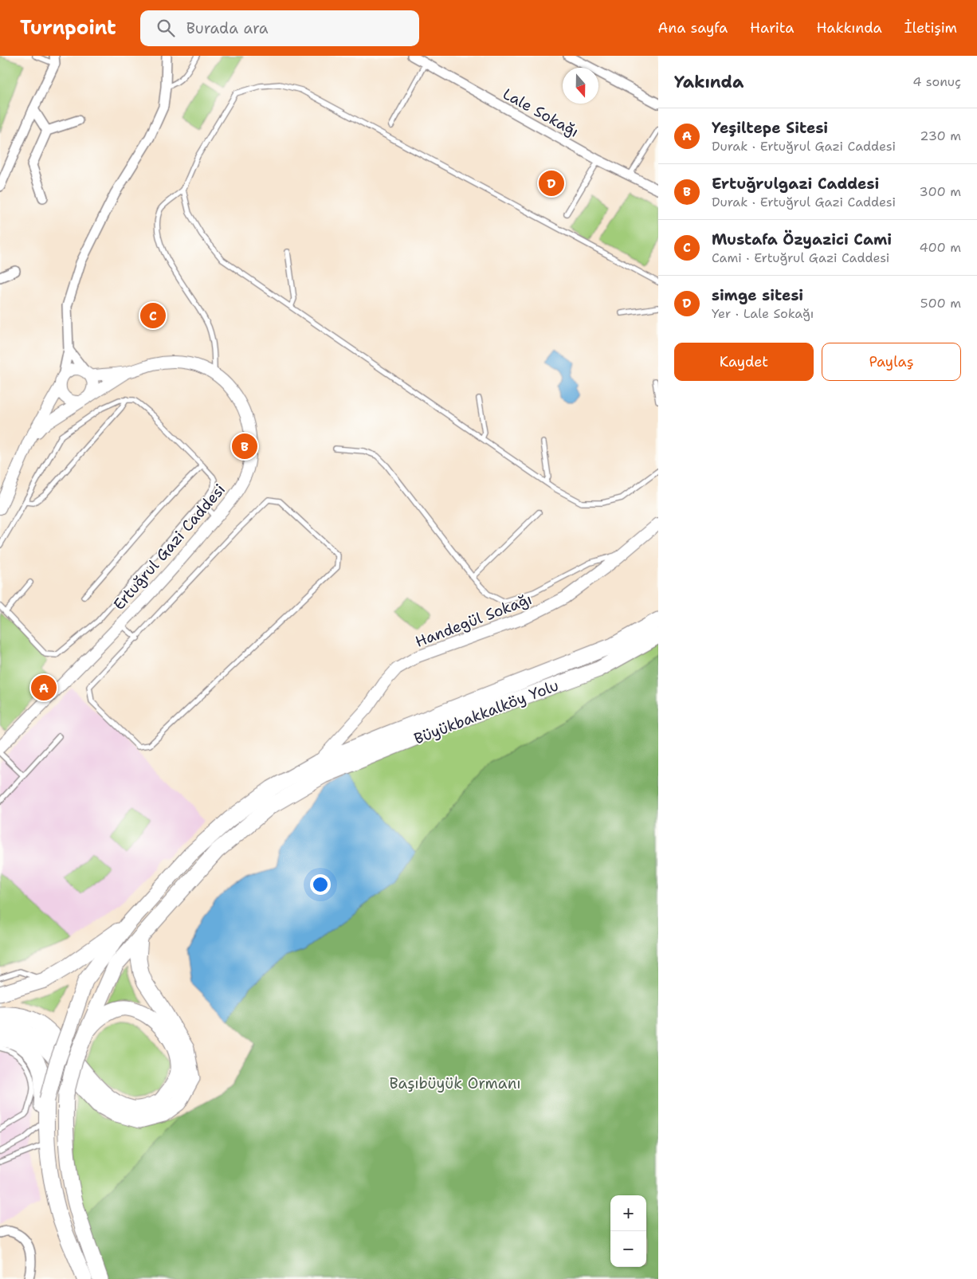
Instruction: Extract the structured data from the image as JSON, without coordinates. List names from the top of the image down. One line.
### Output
{"streets":{"highway":["Büyükbakkalköy Yolu"],"street":["Lale Sokağı","Ertuğrul Gazi Caddesi","Handegül Sokağı"]},"crossings":[["Handegül Sokağı","Büyükbakkalköy Yolu"]],"parks":["Başıbüyük Ormanı"],"north":"bottom","page":{"header":"Turnpoint","search":"Burada ara","nav":["Ana sayfa","Harita","Hakkında","İletişim"],"heading":["Yakında","4 sonuç"],"list":[{"mark":"A","name":"Yeşiltepe Sitesi","note":"Durak · Ertuğrul Gazi Caddesi","value":"230 m"},{"mark":"B","name":"Ertuğrulgazi Caddesi","note":"Durak · Ertuğrul Gazi Caddesi","value":"300 m"},{"mark":"C","name":"Mustafa Özyazici Cami","note":"Cami · Ertuğrul Gazi Caddesi","value":"400 m"},{"mark":"D","name":"simge sitesi","note":"Yer · Lale Sokağı","value":"500 m"}],"pins":["D","C","B","A"],"buttons":["Kaydet","Paylaş"],"map_buttons":["+","−"]}}
